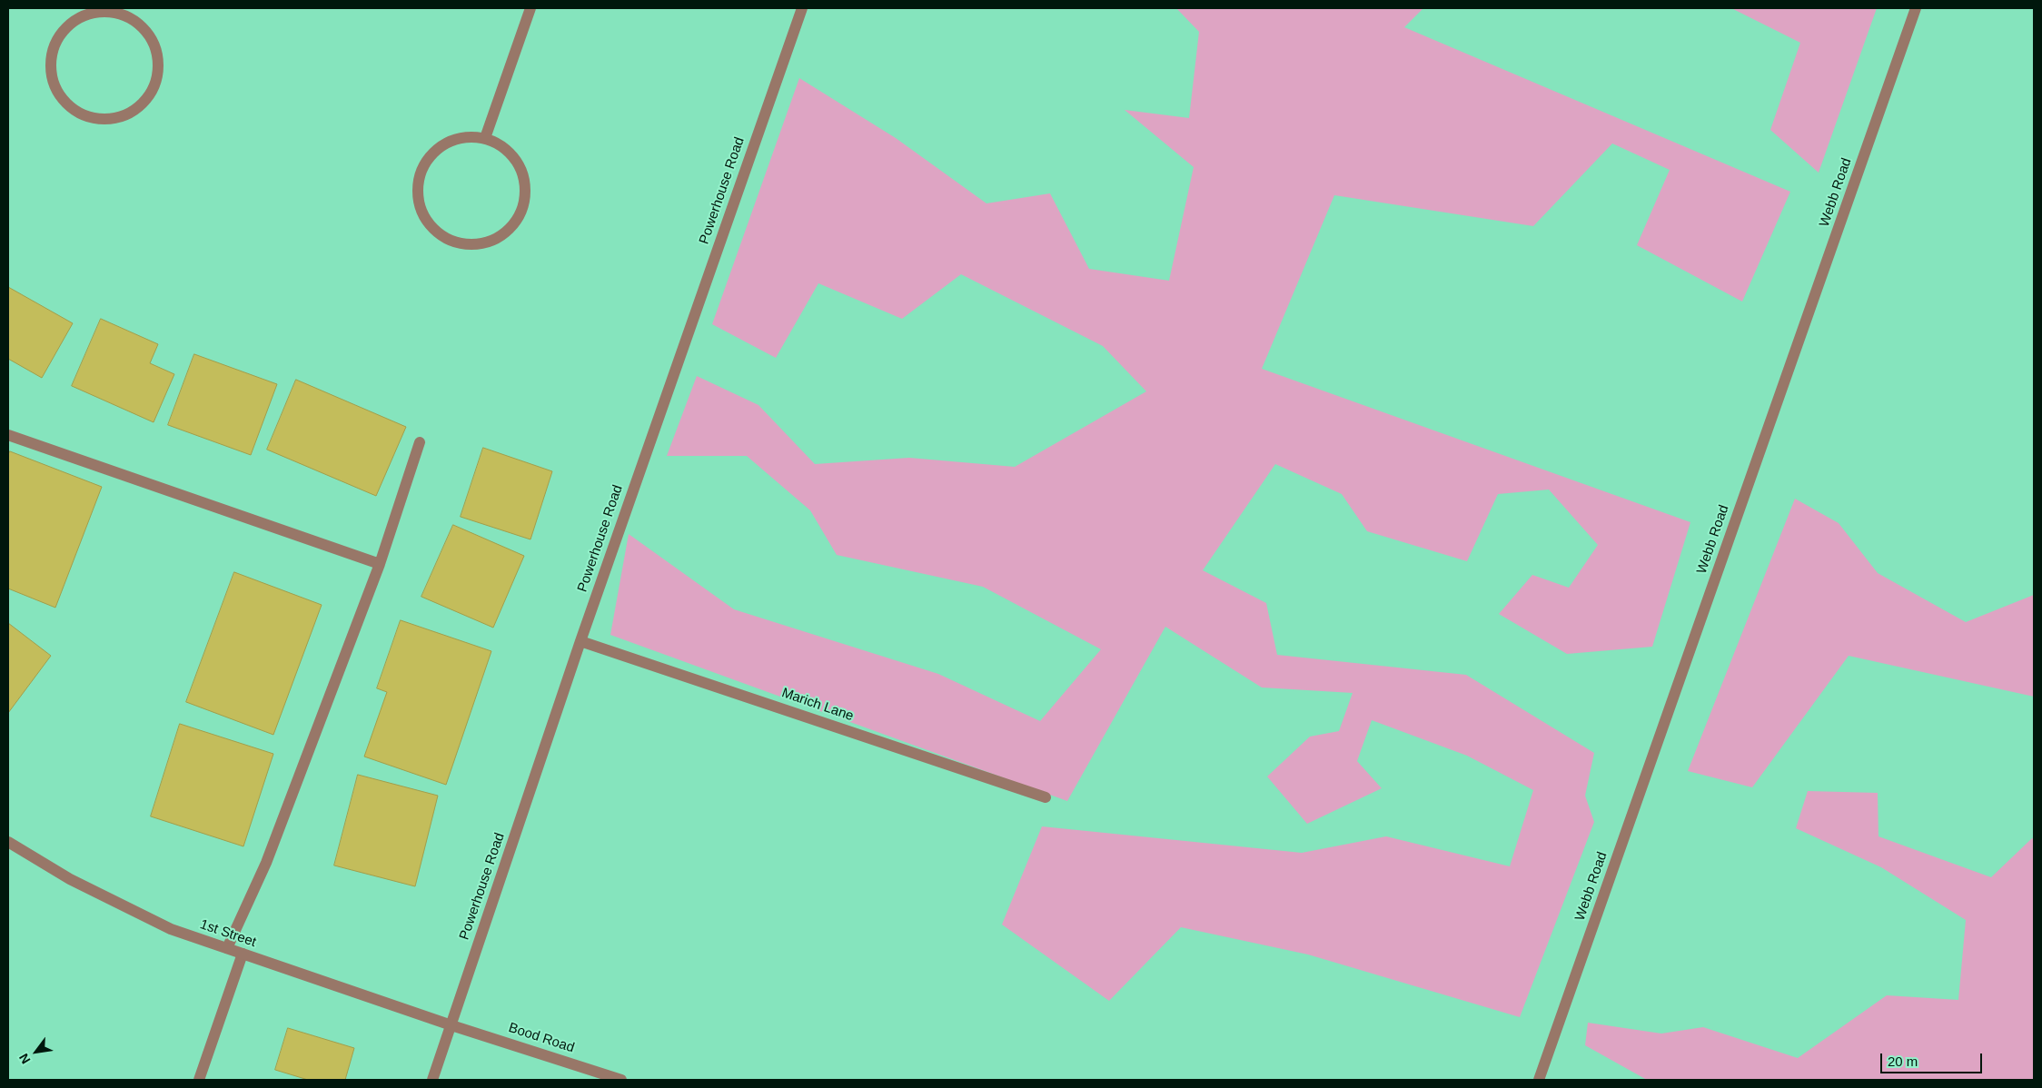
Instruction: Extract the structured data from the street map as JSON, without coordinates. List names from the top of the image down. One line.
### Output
{"streets":{"street":["Powerhouse Road","Webb Road","Marich Lane","1st Street","Bood Road"]},"crossings":[["Powerhouse Road","Marich Lane"],["Powerhouse Road","1st Street"],["Powerhouse Road","Bood Road"],["1st Street","Bood Road"]],"scale_bar":"20 m","north":"bottom left"}
